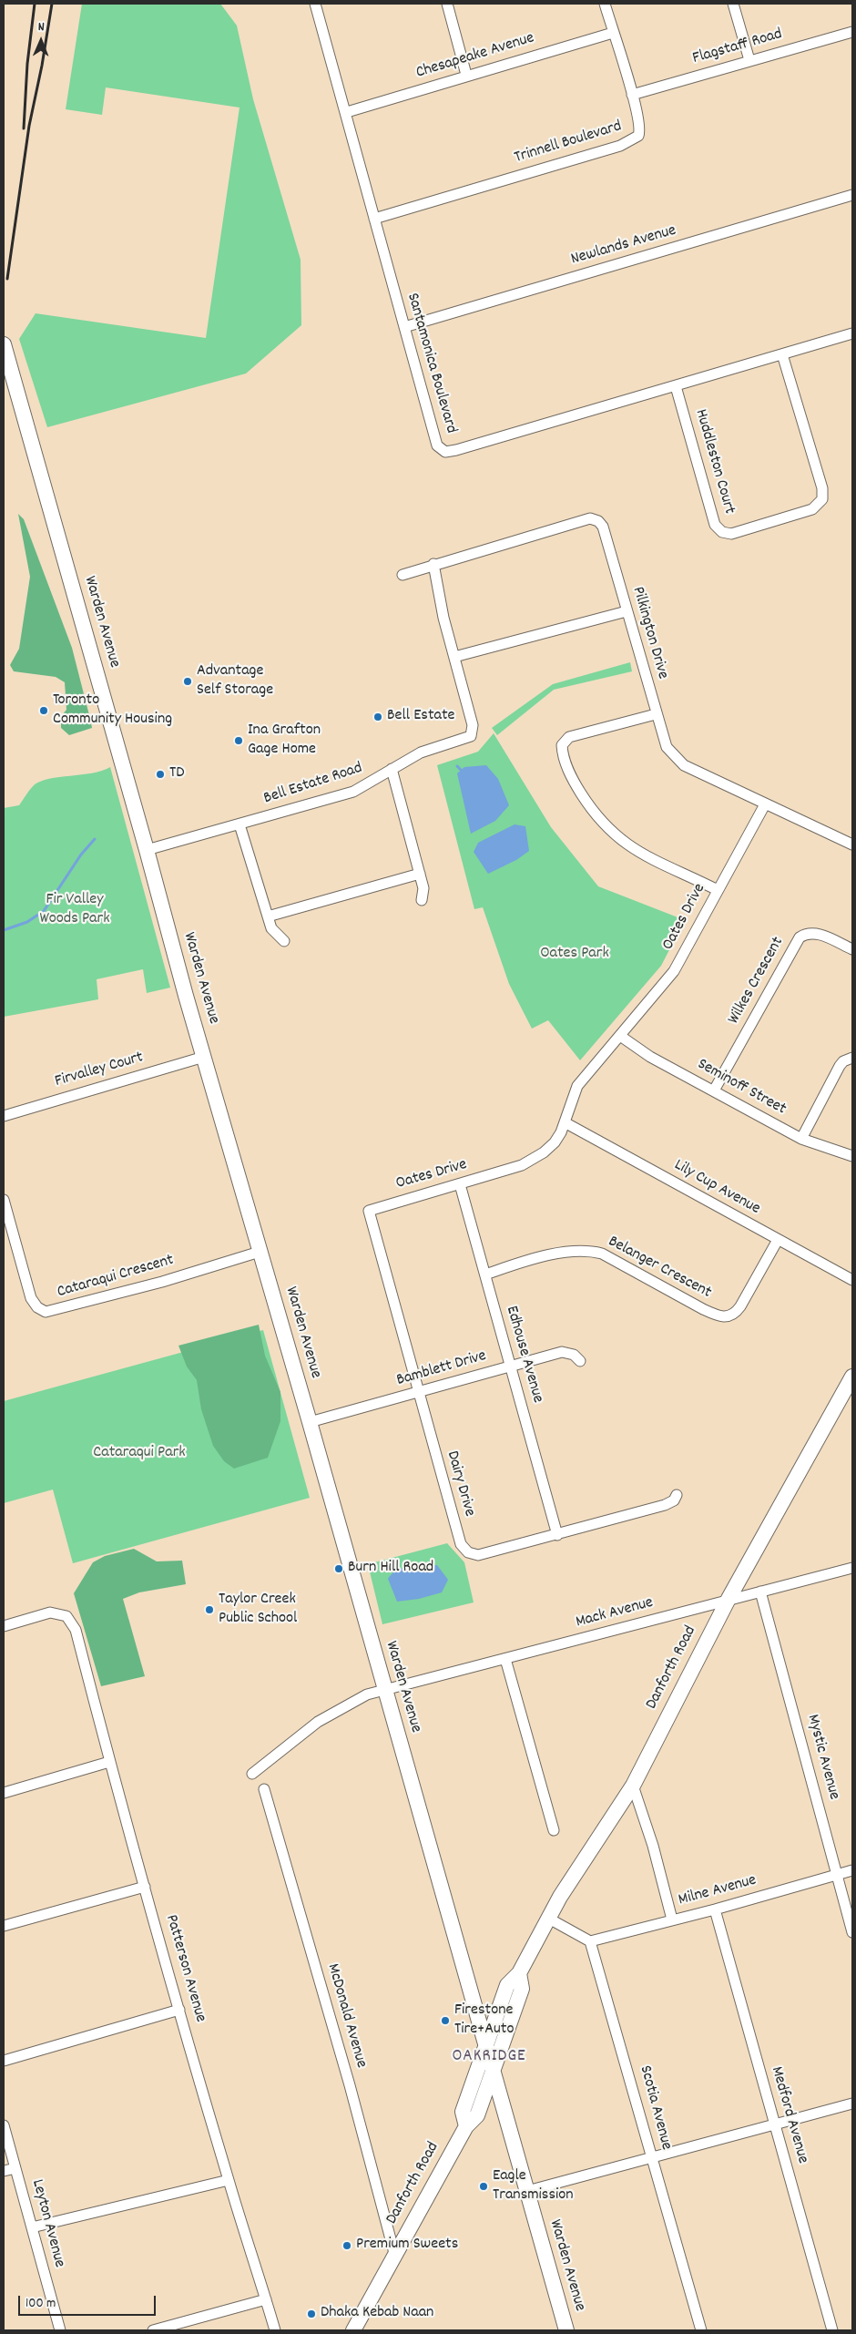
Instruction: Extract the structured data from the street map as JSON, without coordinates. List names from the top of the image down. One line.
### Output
{"streets":{"main road":["Warden Avenue","Danforth Road"],"street":["Flagstaff Road","Chesapeake Avenue","Trinnell Boulevard","Newlands Avenue","Santamonica Boulevard","Huddleston Court","Pilkington Drive","Bell Estate Road","Oates Drive","Wilkes Crescent","Firvalley Court","Seminoff Street","Lily Cup Avenue","Belanger Crescent","Cataraqui Crescent","Edhouse Avenue","Bamblett Drive","Dairy Drive","Mack Avenue","Mystic Avenue","Milne Avenue","Patterson Avenue","McDonald Avenue","Scotia Avenue","Medford Avenue","Leyton Avenue"]},"crossings":[["Flagstaff Road","Trinnell Boulevard"],["Chesapeake Avenue","Trinnell Boulevard"],["Chesapeake Avenue","Santamonica Boulevard"],["Trinnell Boulevard","Santamonica Boulevard"],["Newlands Avenue","Santamonica Boulevard"],["Santamonica Boulevard","Huddleston Court"],["Warden Avenue","Bell Estate Road"],["Warden Avenue","Firvalley Court"],["Warden Avenue","Cataraqui Crescent"],["Warden Avenue","Bamblett Drive"],["Warden Avenue","Mack Avenue"],["Warden Avenue","Danforth Road"],["Pilkington Drive","Bell Estate Road"],["Pilkington Drive","Oates Drive"],["Oates Drive","Seminoff Street"],["Oates Drive","Lily Cup Avenue"],["Oates Drive","Edhouse Avenue"],["Oates Drive","Dairy Drive"],["Wilkes Crescent","Seminoff Street"],["Lily Cup Avenue","Belanger Crescent"],["Belanger Crescent","Edhouse Avenue"],["Edhouse Avenue","Bamblett Drive"],["Edhouse Avenue","Dairy Drive"],["Bamblett Drive","Dairy Drive"],["Mack Avenue","Danforth Road"],["Mack Avenue","Mystic Avenue"],["Danforth Road","McDonald Avenue"],["Mystic Avenue","Milne Avenue"],["Milne Avenue","Scotia Avenue"],["Milne Avenue","Medford Avenue"]],"districts":["OAKRIDGE"],"parks":["Fir Valley Woods Park","Oates Park","Cataraqui Park"],"places":["Advantage Self Storage","Toronto Community Housing","Bell Estate","Ina Grafton Gage Home","TD","Burn Hill Road","Taylor Creek Public School","Firestone Tire+Auto","Eagle Transmission","Premium Sweets","Dhaka Kebab Naan"],"scale_bar":"100 m","north":"top"}
